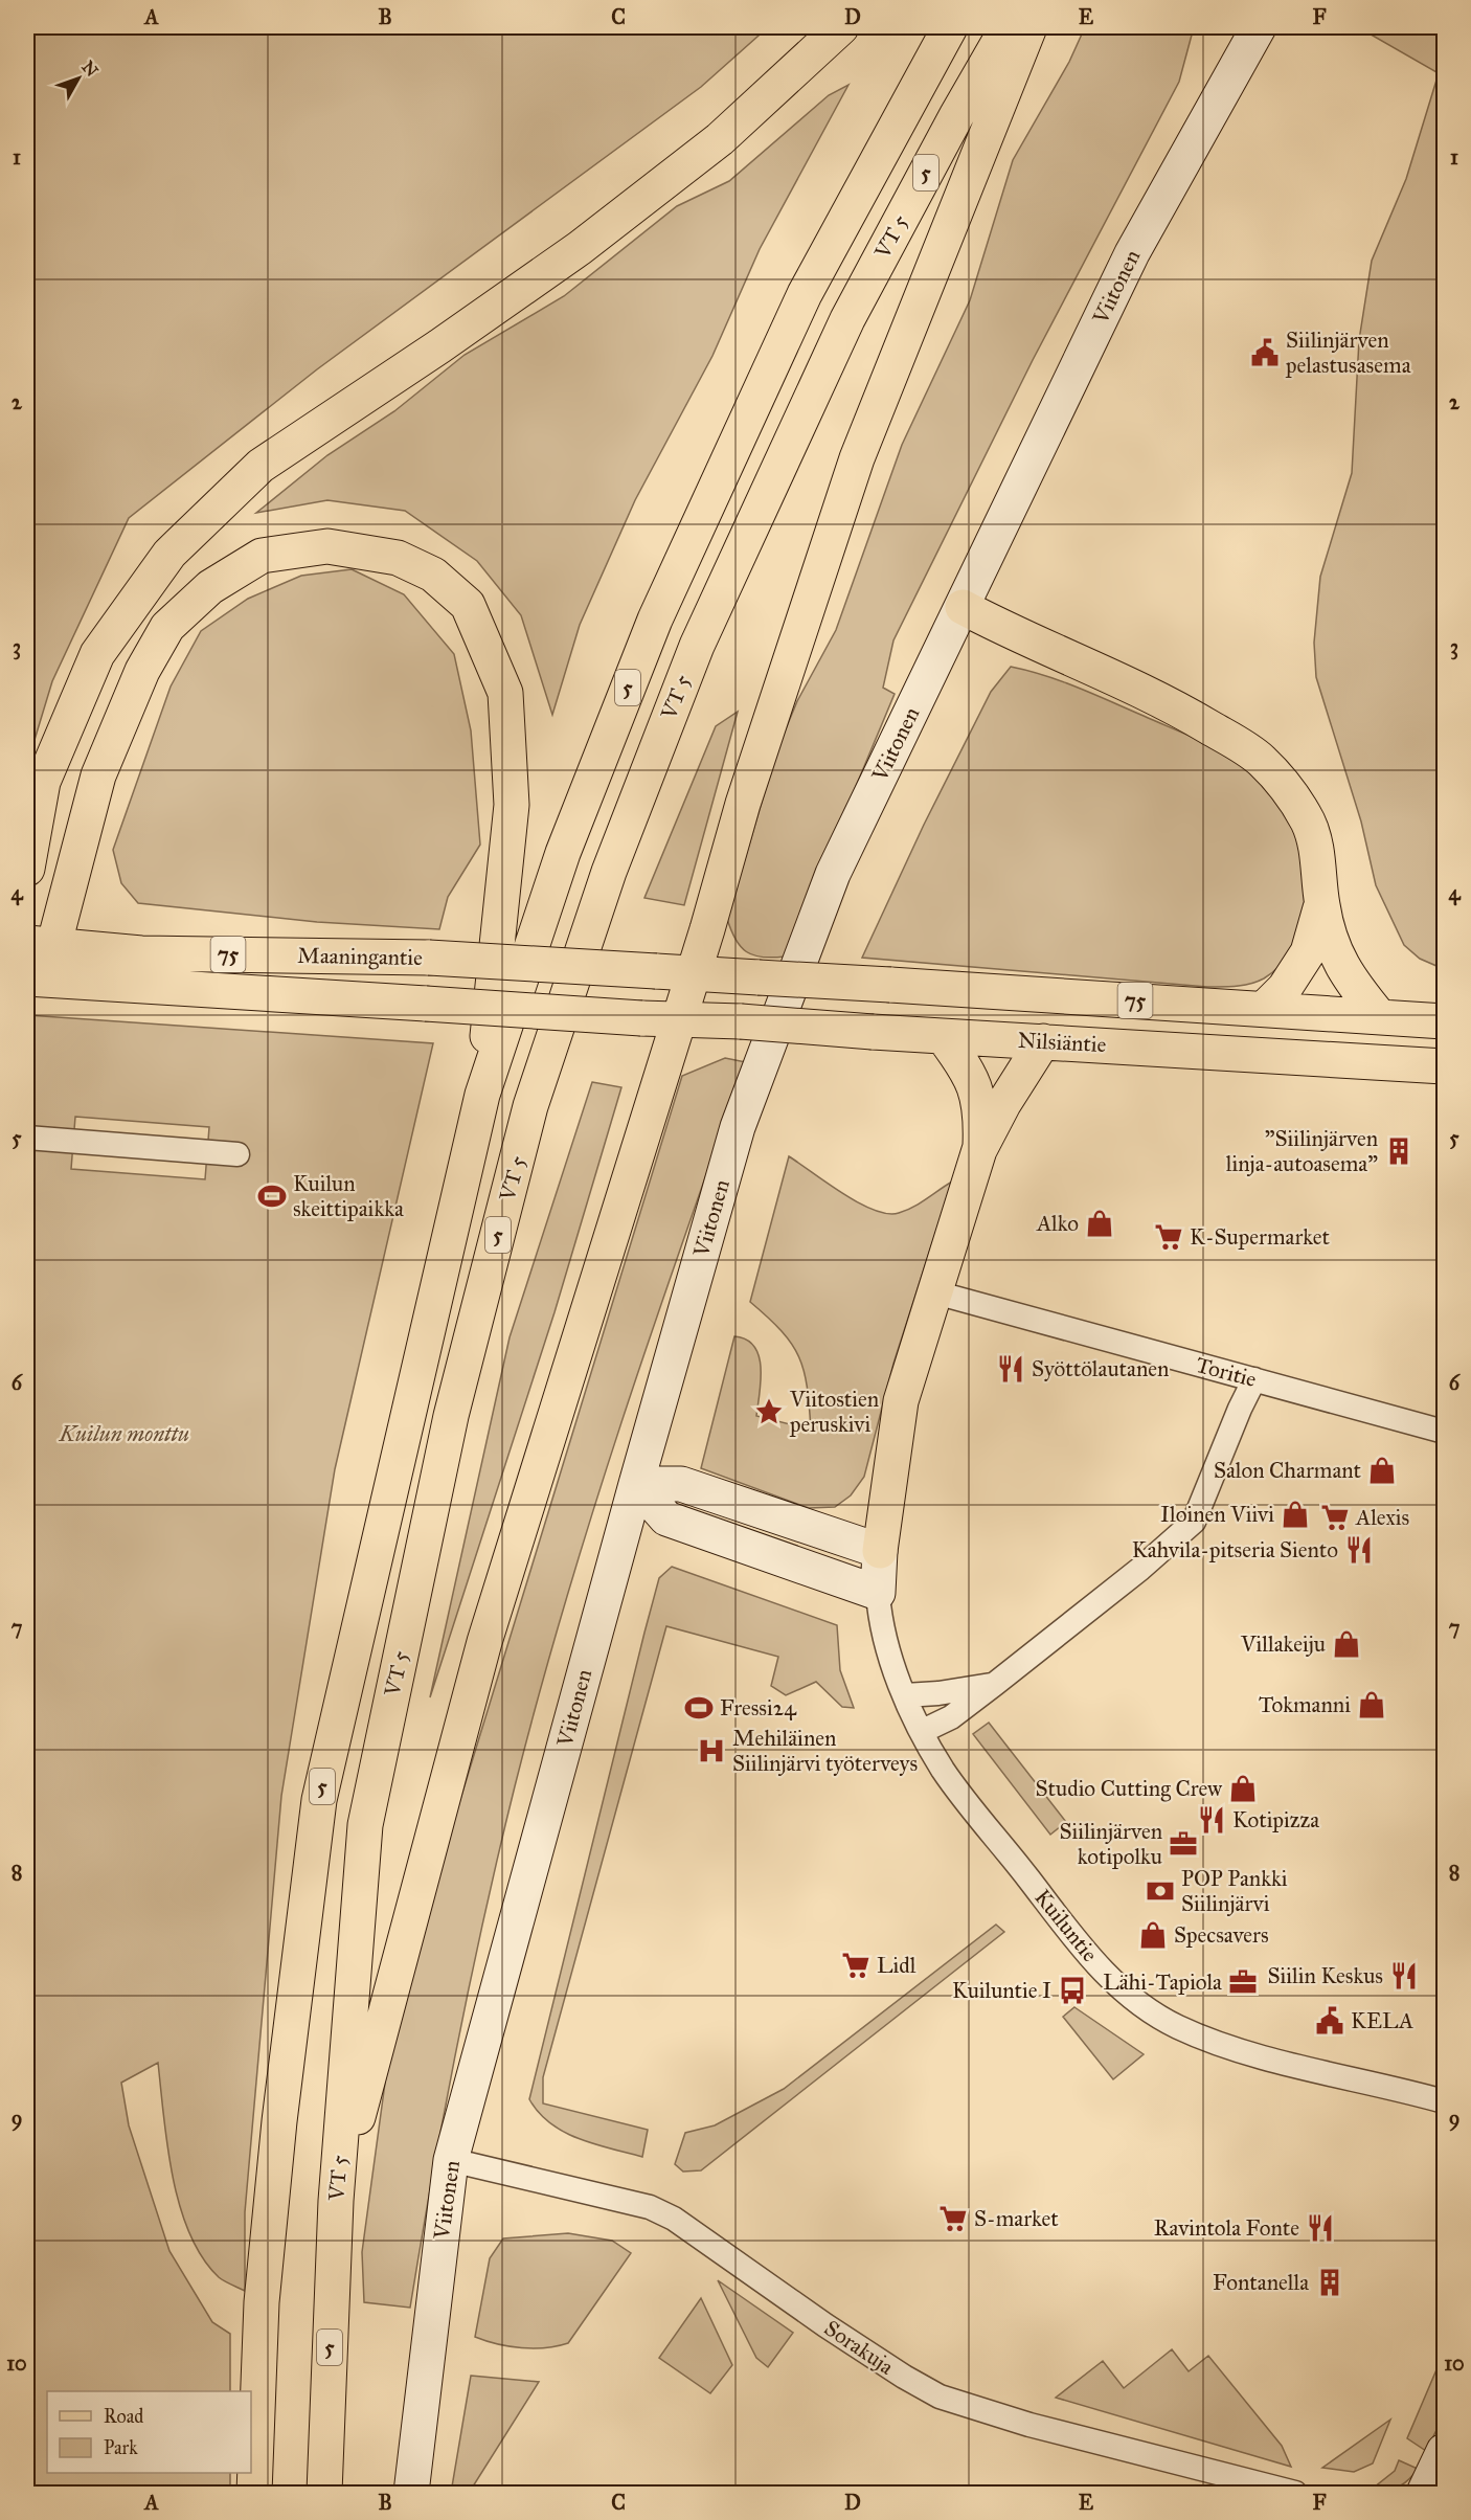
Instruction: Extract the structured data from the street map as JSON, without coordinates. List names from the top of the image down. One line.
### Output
{"streets":{"main road":["5","VT 5","Viitonen","75","Maaningantie","Nilsiäntie","Kuiluntie"],"street":["Toritie","Sorakuja"]},"crossings":[["Viitonen","Sorakuja"],["Maaningantie","Nilsiäntie"]],"parks":["Kuilun monttu"],"places":{"public building":["Siilinjärven pelastusasema","KELA"],"building":["\"Siilinjärven linja-autoasema\"","Fontanella"],"sports":["Kuilun skeittipaikka","Fressi24"],"shop":["Alko","Salon Charmant","Iloinen Viivi","Villakeiju","Tokmanni","Studio Cutting Crew","Specsavers"],"supermarket":["K-Supermarket","Alexis","Lidl","S-market"],"restaurant":["Syöttölautanen","Kahvila-pitseria Siento","Kotipizza","Siilin Keskus","Ravintola Fonte"],"place":["Viitostien peruskivi"],"hospital":["Mehiläinen Siilinjärvi työterveys"],"office":["Siilinjärven kotipolku","Lähi-Tapiola"],"bank":["POP Pankki Siilinjärvi"],"bus stop":["Kuiluntie I"]},"legend":["Road","Park"],"north":"top right","grid":{"columns":["A","B","C","D","E","F"],"rows":["1","2","3","4","5","6","7","8","9","10"]}}
